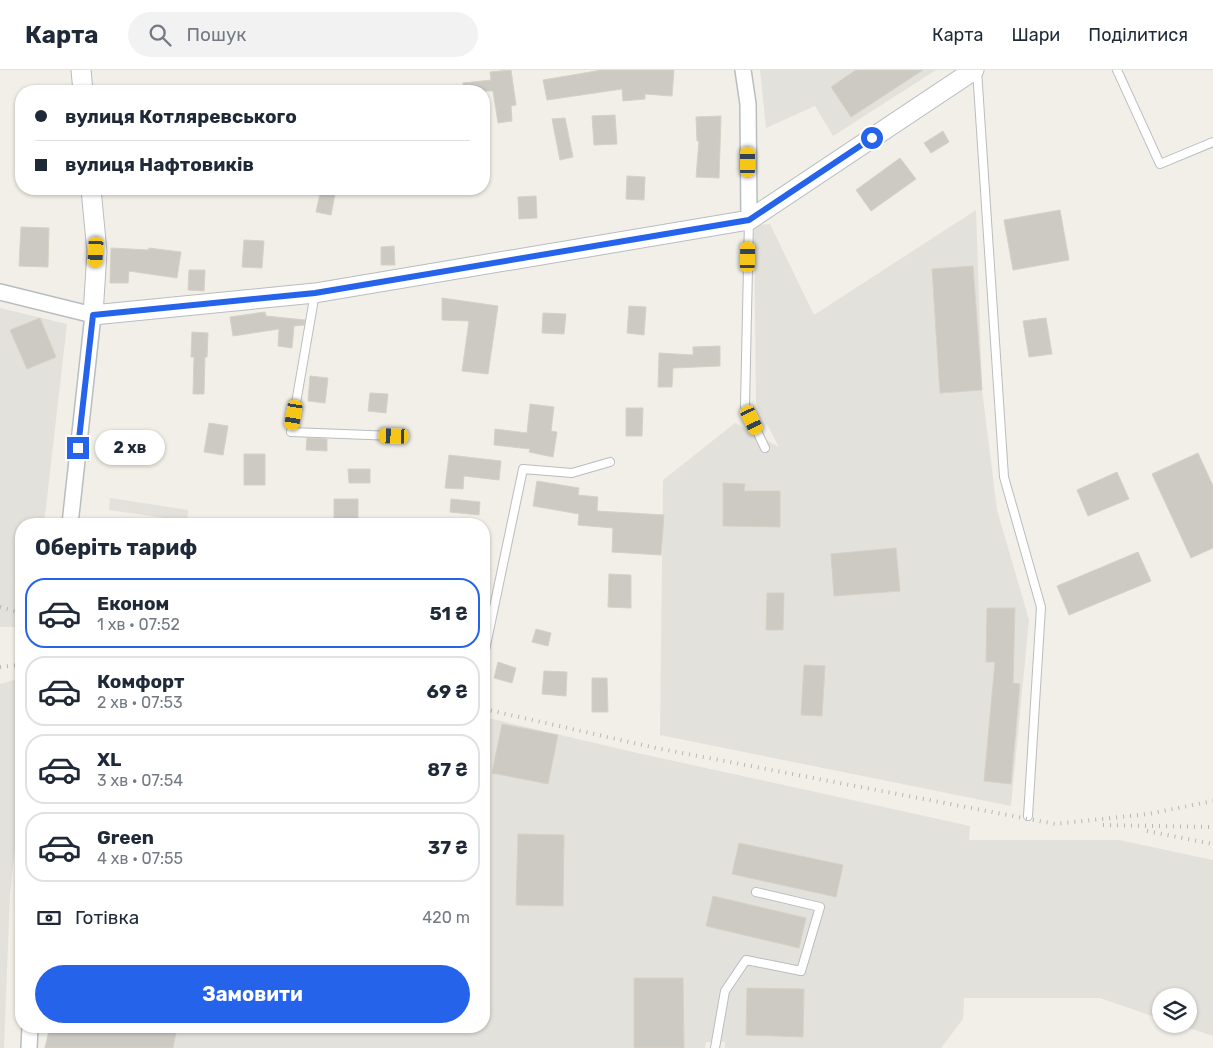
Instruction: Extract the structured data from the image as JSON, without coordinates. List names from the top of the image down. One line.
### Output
{"page":{"header":"Карта","search":"Пошук","nav":["Карта","Шари","Поділитися"],"banner":["вулиця Котляревського","вулиця Нафтовиків"],"bubble":"2 хв","heading":"Оберіть тариф","list":[{"name":"Економ","note":"1 хв · 07:52","value":"51 ₴"},{"name":"Комфорт","note":"2 хв · 07:53","value":"69 ₴"},{"name":"XL","note":"3 хв · 07:54","value":"87 ₴"},{"name":"Green","note":"4 хв · 07:55","value":"37 ₴"}],"pay":["Готівка","420 m"],"buttons":"Замовити"}}
